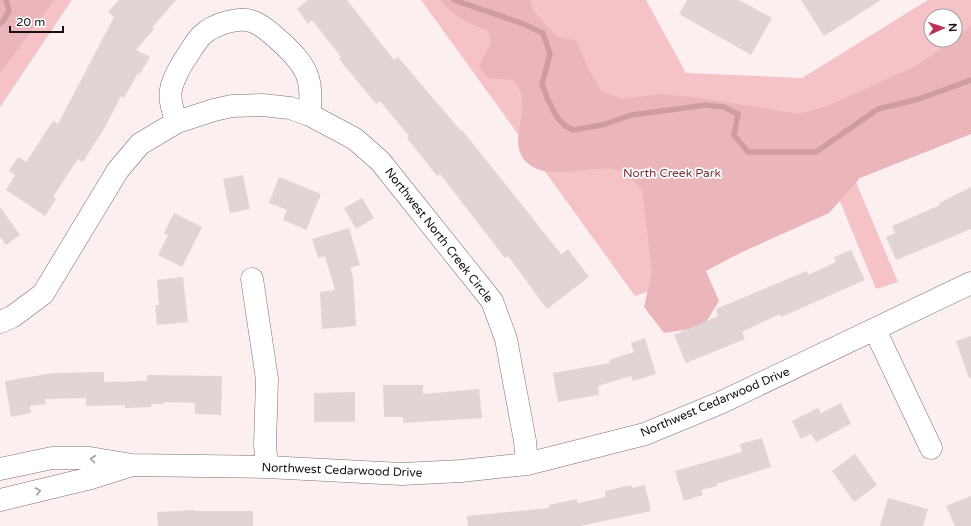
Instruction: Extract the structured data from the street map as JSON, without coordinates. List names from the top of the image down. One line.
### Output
{"streets":{"street":["Northwest North Creek Circle","Northwest Cedarwood Drive"]},"crossings":[["Northwest North Creek Circle","Northwest Cedarwood Drive"]],"parks":["North Creek Park"],"scale_bar":"20 m","north":"right"}
